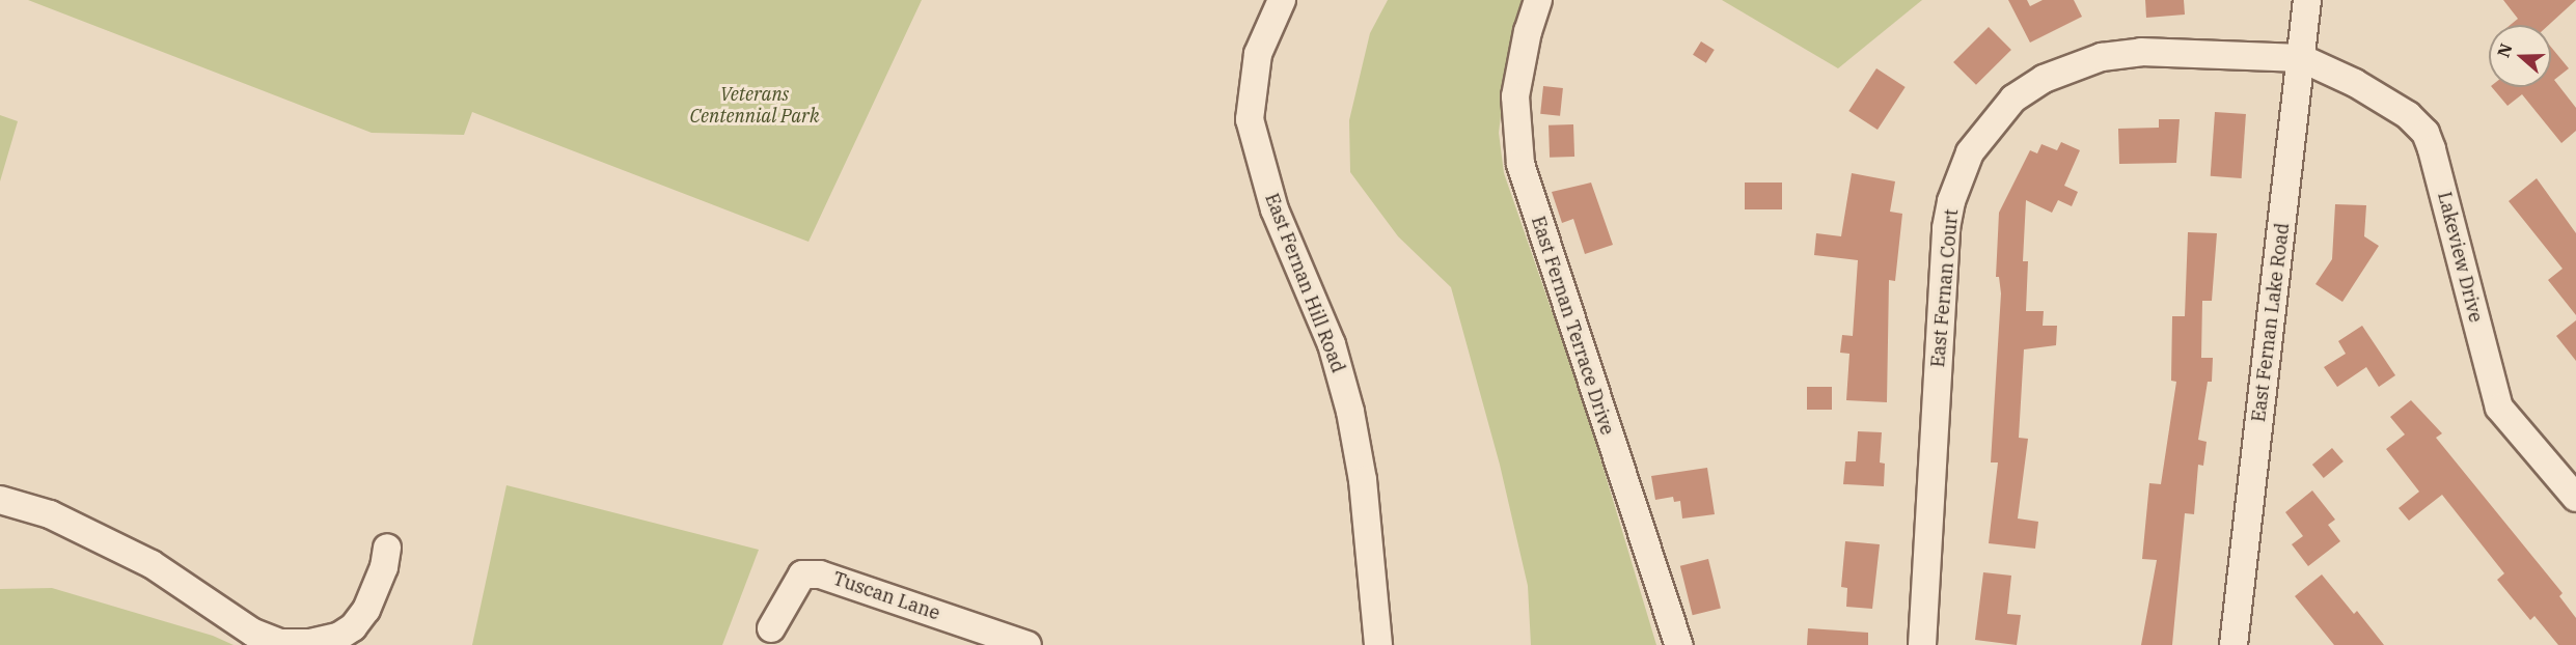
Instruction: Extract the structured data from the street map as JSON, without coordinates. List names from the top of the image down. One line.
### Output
{"streets":{"street":["Lakeview Drive","East Fernan Hill Road","East Fernan Court","East Fernan Lake Road","East Fernan Terrace Drive","Tuscan Lane"]},"crossings":[["Lakeview Drive","East Fernan Court"],["Lakeview Drive","East Fernan Lake Road"],["East Fernan Court","East Fernan Lake Road"]],"parks":["Veterans Centennial Park"],"north":"left"}
